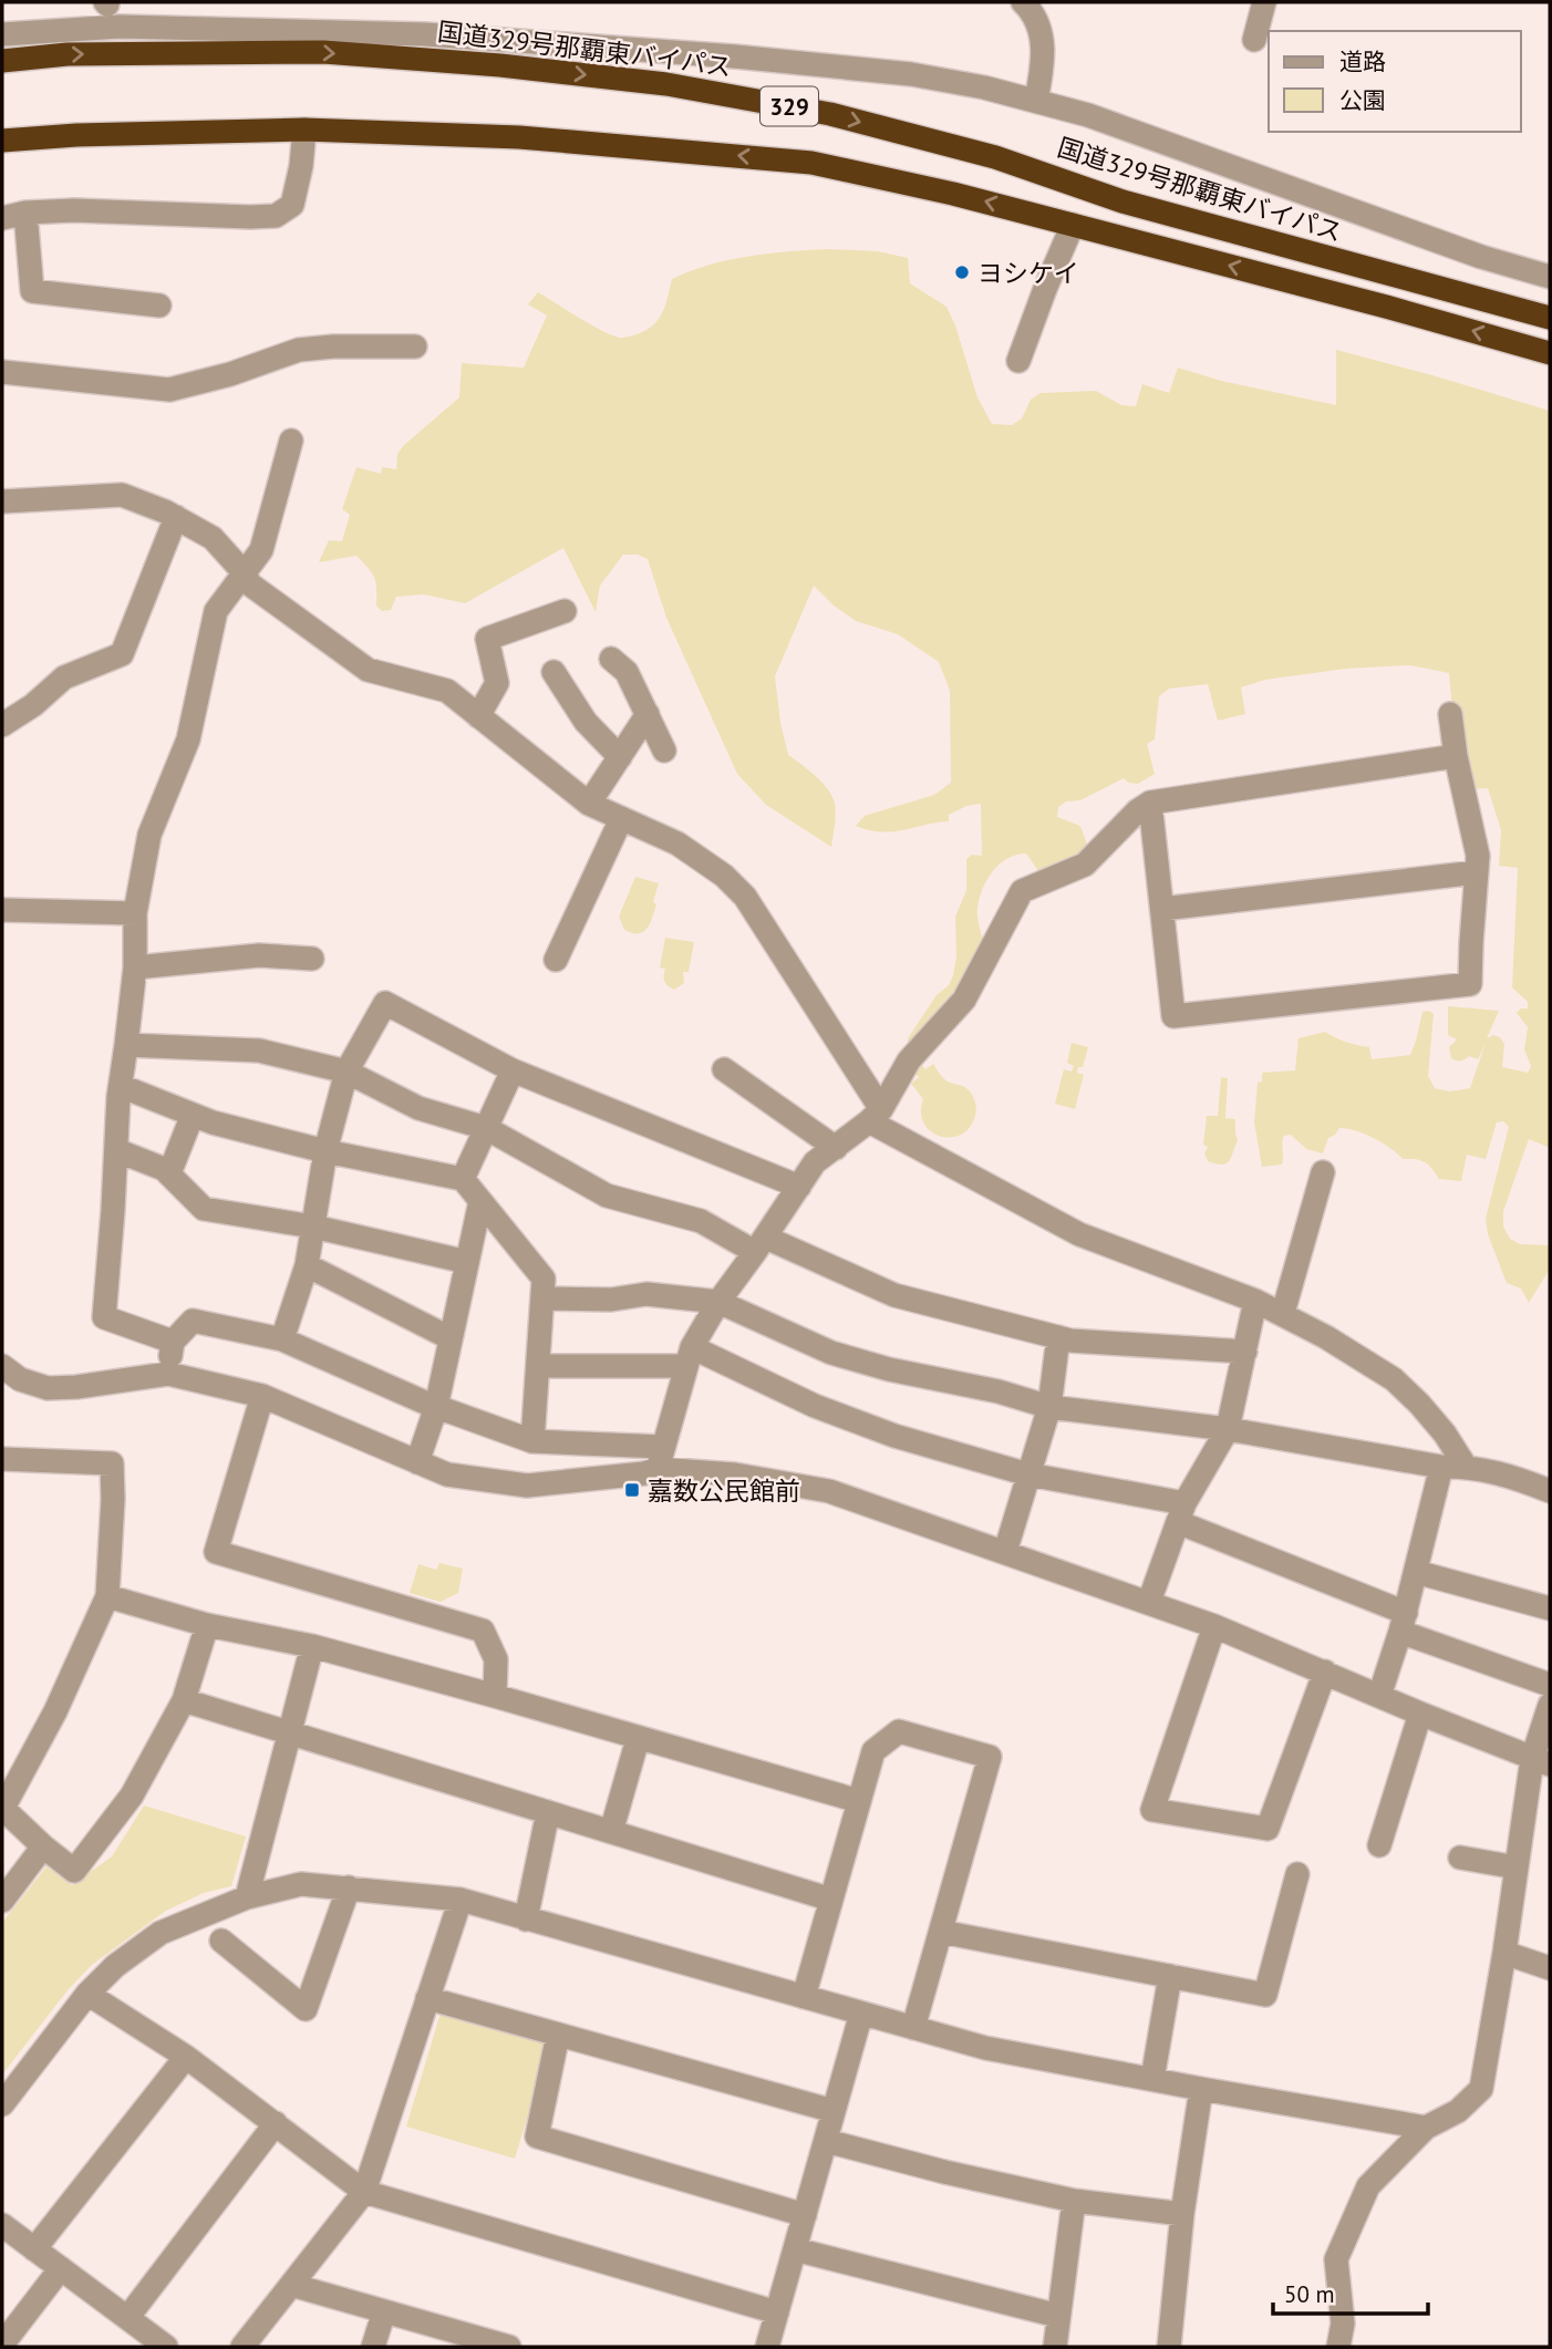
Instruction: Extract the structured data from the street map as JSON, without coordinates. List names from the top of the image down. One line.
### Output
{"streets":{"highway":["国道329号那覇東バイパス","329"]},"places":{"other":["ヨシケイ"],"transit":["嘉数公民館前"]},"legend":["道路","公園"],"scale_bar":"50 m"}
